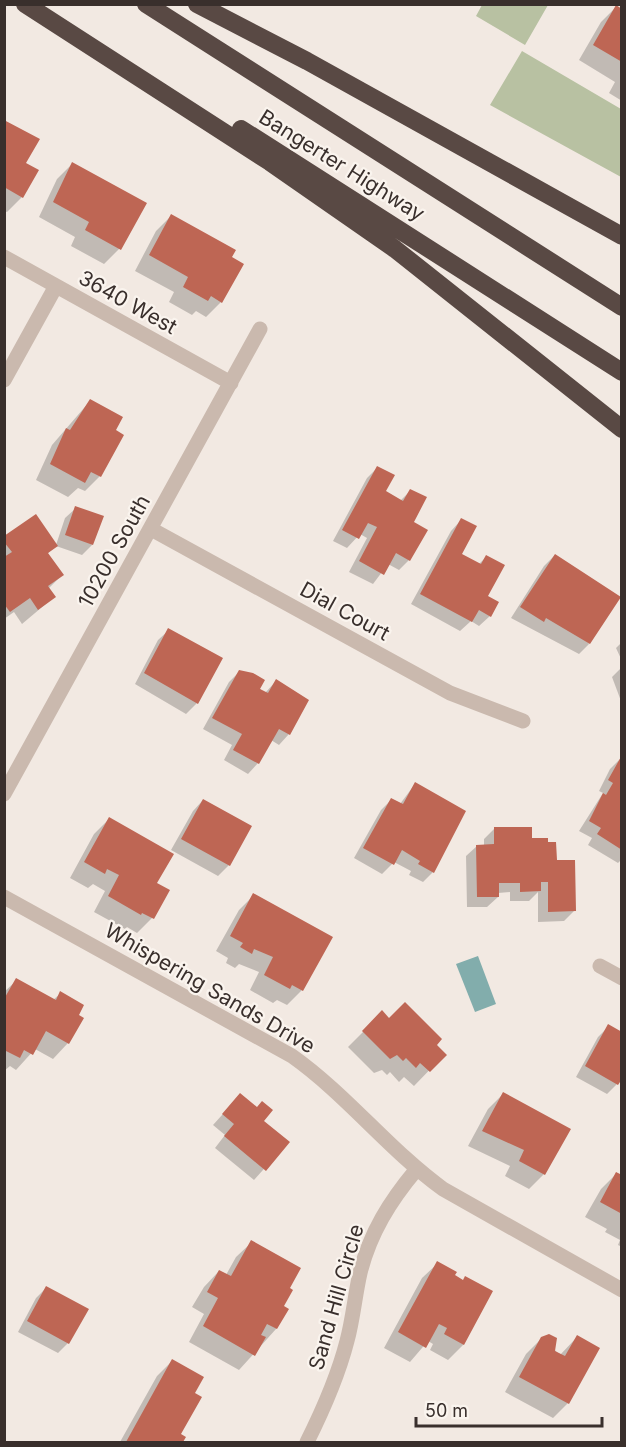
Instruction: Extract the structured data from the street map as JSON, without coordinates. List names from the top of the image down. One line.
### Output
{"streets":{"highway":["Bangerter Highway"],"street":["3640 West","10200 South","Dial Court","Whispering Sands Drive","Sand Hill Circle"]},"crossings":[["3640 West","10200 South"],["10200 South","Dial Court"],["Whispering Sands Drive","Sand Hill Circle"]],"scale_bar":"50 m"}
